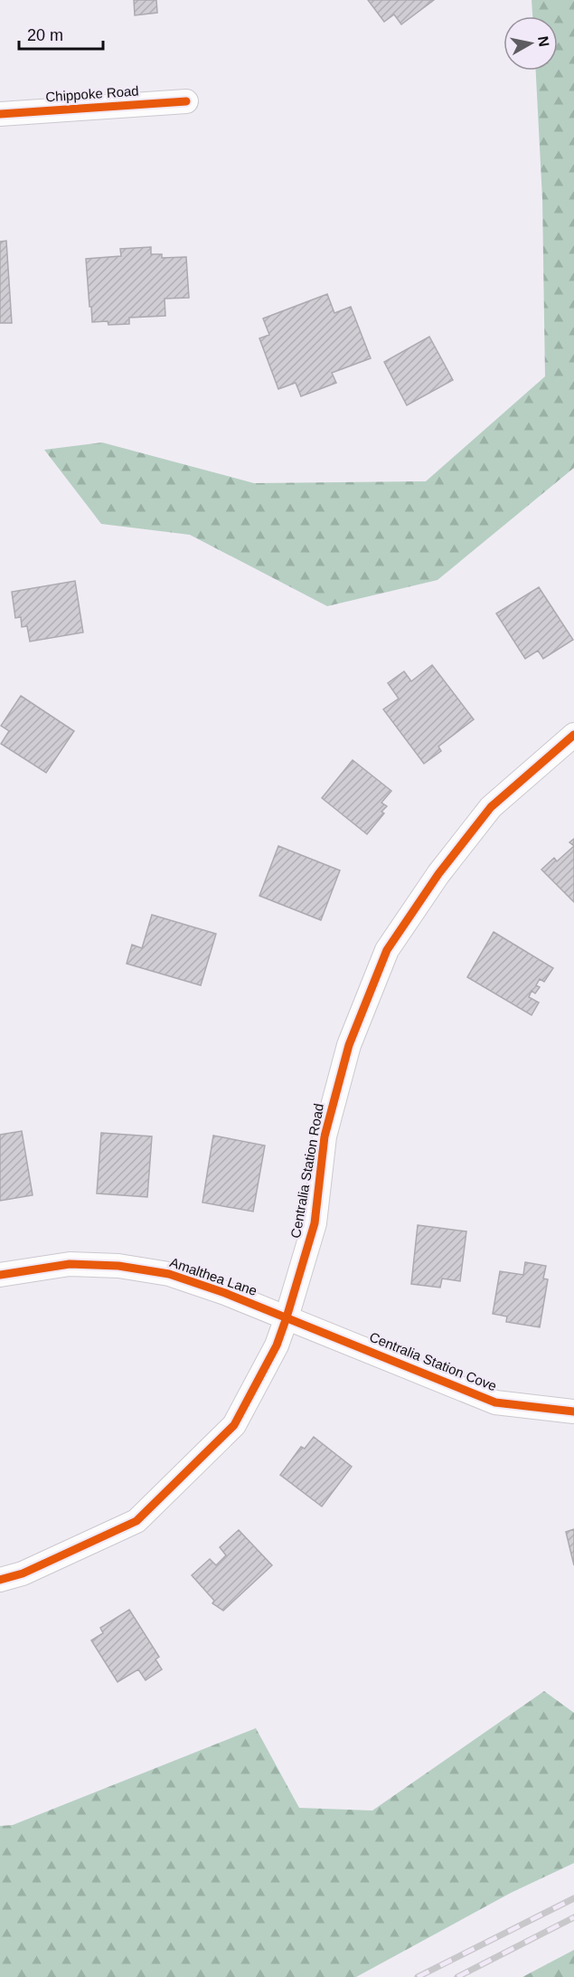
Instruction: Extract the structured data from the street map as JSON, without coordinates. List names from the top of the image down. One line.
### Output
{"streets":{"street":["Chippoke Road","Centralia Station Road","Amalthea Lane","Centralia Station Cove"]},"crossings":[["Centralia Station Road","Amalthea Lane"],["Centralia Station Road","Centralia Station Cove"],["Amalthea Lane","Centralia Station Cove"]],"scale_bar":"20 m","north":"right"}
